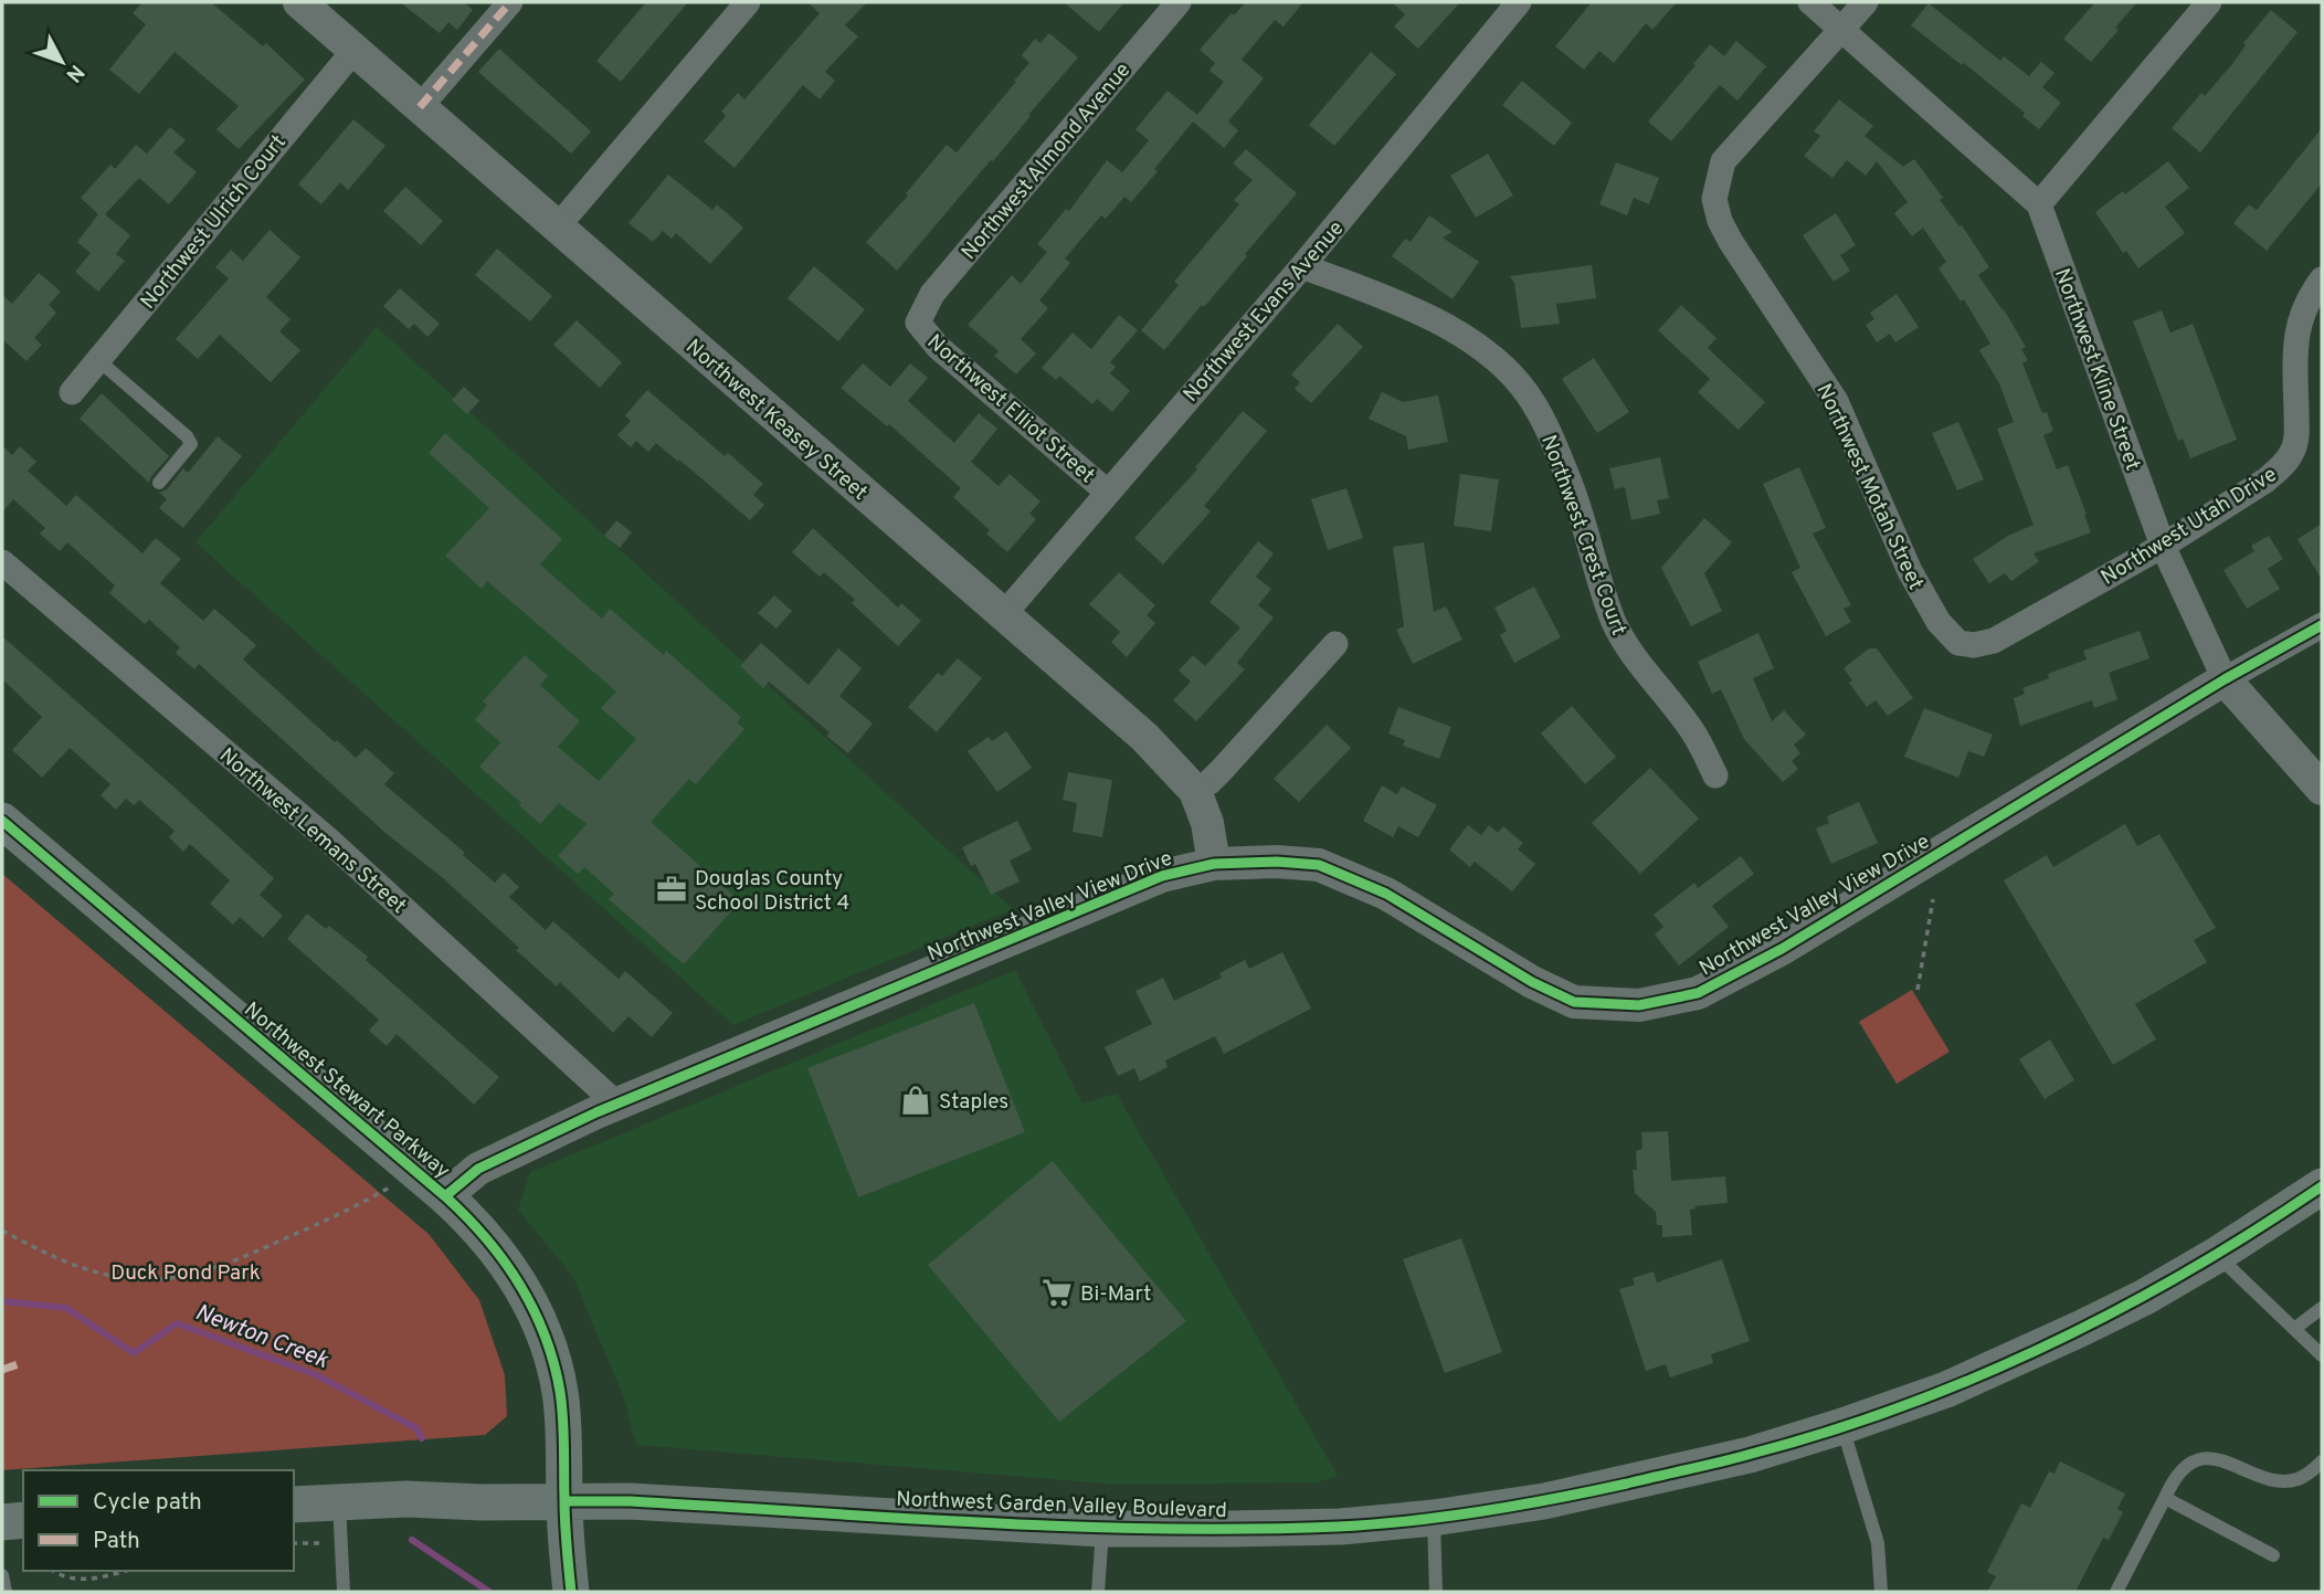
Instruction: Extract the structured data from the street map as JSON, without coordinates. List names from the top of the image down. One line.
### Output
{"streets":{"main road":["Northwest Stewart Parkway","Northwest Garden Valley Boulevard"],"street":["Northwest Almond Avenue","Northwest Ulrich Court","Northwest Evans Avenue","Northwest Kline Street","Northwest Elliot Street","Northwest Keasey Street","Northwest Motah Street","Northwest Utah Drive","Northwest Crest Court","Northwest Lemans Street","Northwest Valley View Drive"]},"crossings":[["Northwest Almond Avenue","Northwest Elliot Street"],["Northwest Ulrich Court","Northwest Keasey Street"],["Northwest Evans Avenue","Northwest Elliot Street"],["Northwest Evans Avenue","Northwest Keasey Street"],["Northwest Evans Avenue","Northwest Crest Court"],["Northwest Kline Street","Northwest Motah Street"],["Northwest Kline Street","Northwest Utah Drive"],["Northwest Kline Street","Northwest Valley View Drive"],["Northwest Keasey Street","Northwest Valley View Drive"],["Northwest Motah Street","Northwest Utah Drive"],["Northwest Lemans Street","Northwest Valley View Drive"],["Northwest Valley View Drive","Northwest Stewart Parkway"],["Northwest Stewart Parkway","Northwest Garden Valley Boulevard"]],"water":["Newton Creek"],"parks":["Duck Pond Park"],"places":{"office":["Douglas County School District 4"],"shop":["Staples"],"supermarket":["Bi-Mart"]},"legend":["Cycle path","Path"],"north":"bottom right"}
